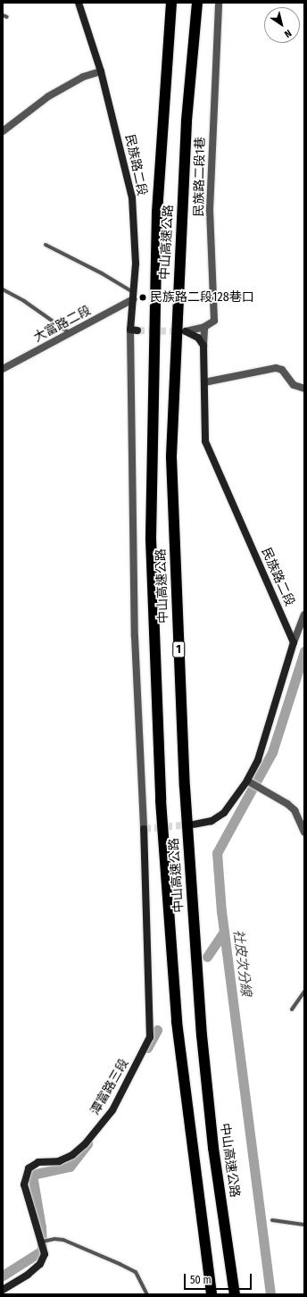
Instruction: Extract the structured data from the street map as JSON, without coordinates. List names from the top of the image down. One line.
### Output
{"streets":{"highway":["中山高速公路","1"],"street":["民族路二段","民族路二段1巷","大富路二段","潭富路三段"]},"crossings":[["民族路二段","大富路二段"],["民族路二段","潭富路三段"]],"water":["社皮次分線"],"places":["民族路二段128巷口"],"scale_bar":"50 m","north":"bottom right"}
